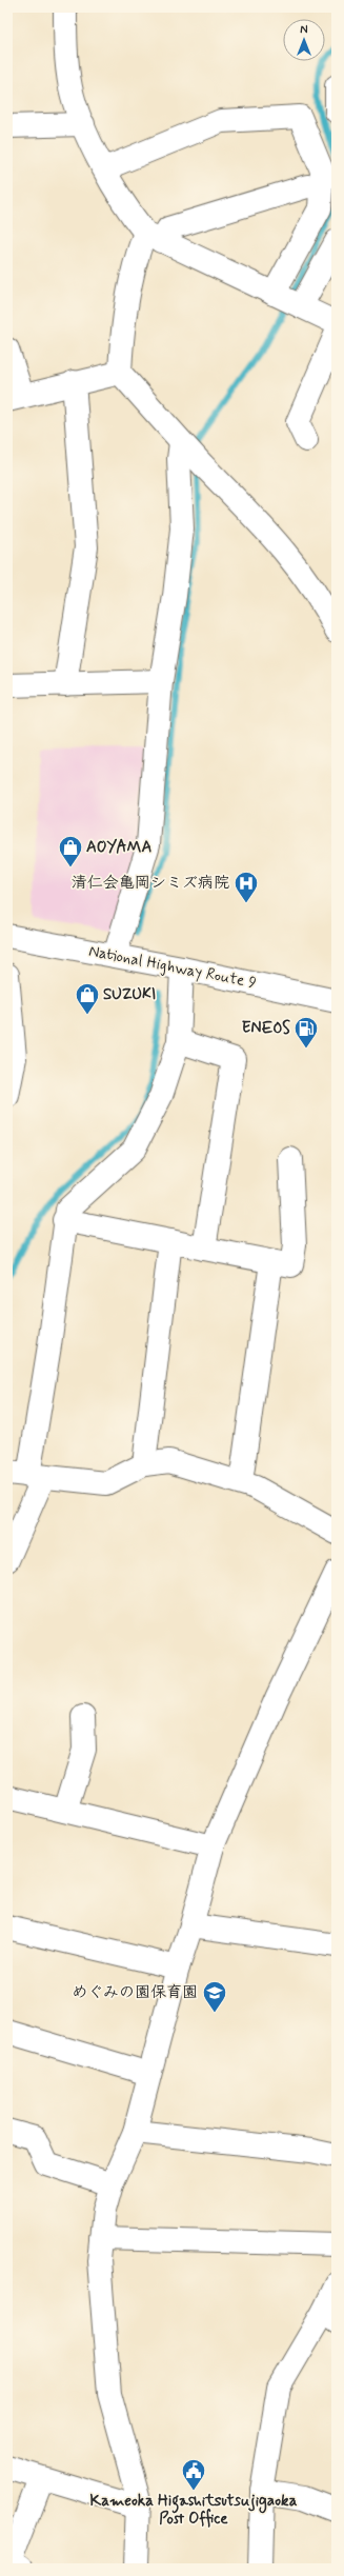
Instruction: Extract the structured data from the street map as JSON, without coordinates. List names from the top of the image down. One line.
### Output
{"streets":{"main road":["National Highway Route 9"]},"places":{"shop":["AOYAMA","SUZUKI"],"hospital":["清仁会亀岡シミズ病院"],"fuel station":["ENEOS"],"school or university":["めぐみの園保育園"],"public building":["Kameoka Higashitsutsujigaoka Post Office"]},"north":"top"}
